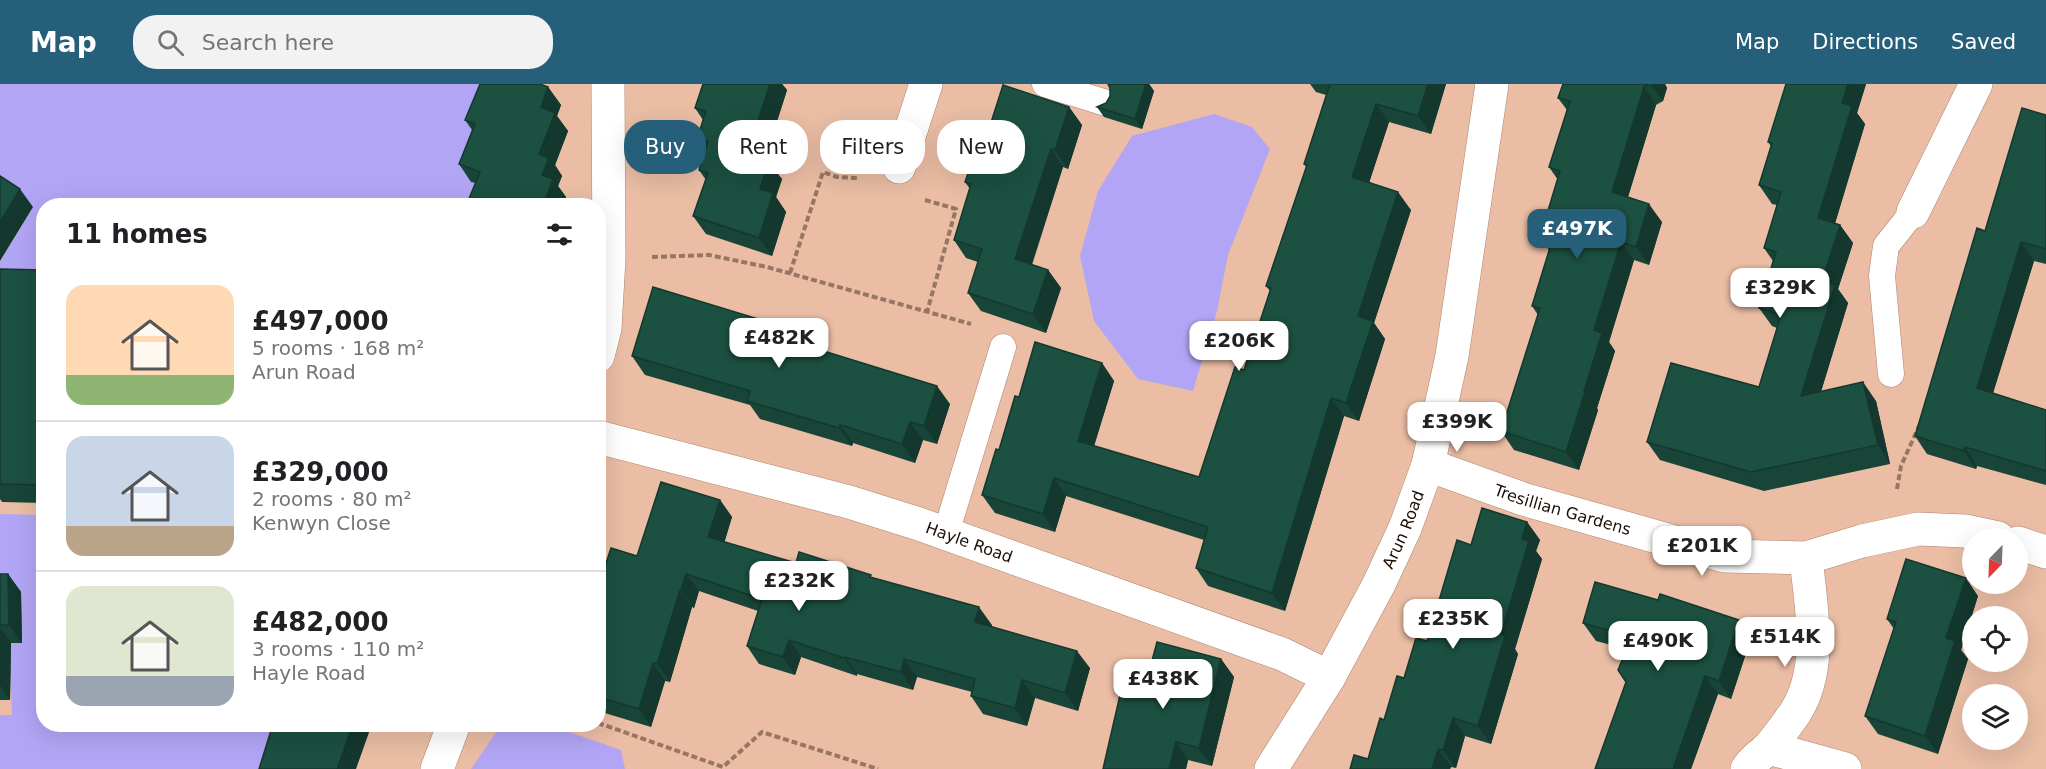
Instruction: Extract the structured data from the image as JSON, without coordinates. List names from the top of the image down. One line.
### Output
{"streets":{"street":["Tresillian Gardens","Arun Road","Hayle Road"]},"crossings":[["Tresillian Gardens","Arun Road"],["Arun Road","Hayle Road"]],"north":"bottom left","page":{"header":"Map","search":"Search here","nav":["Map","Directions","Saved"],"chip":["Buy","Rent","Filters","New"],"heading":"11 homes","price":["£497K","£329K","£482K","£206K","£399K","£201K","£232K","£235K","£514K","£490K","£438K"],"list":[{"name":"£497,000","note":"5 rooms · 168 m² · Arun Road"},{"name":"£329,000","note":"2 rooms · 80 m² · Kenwyn Close"},{"name":"£482,000","note":"3 rooms · 110 m² · Hayle Road"}]}}
